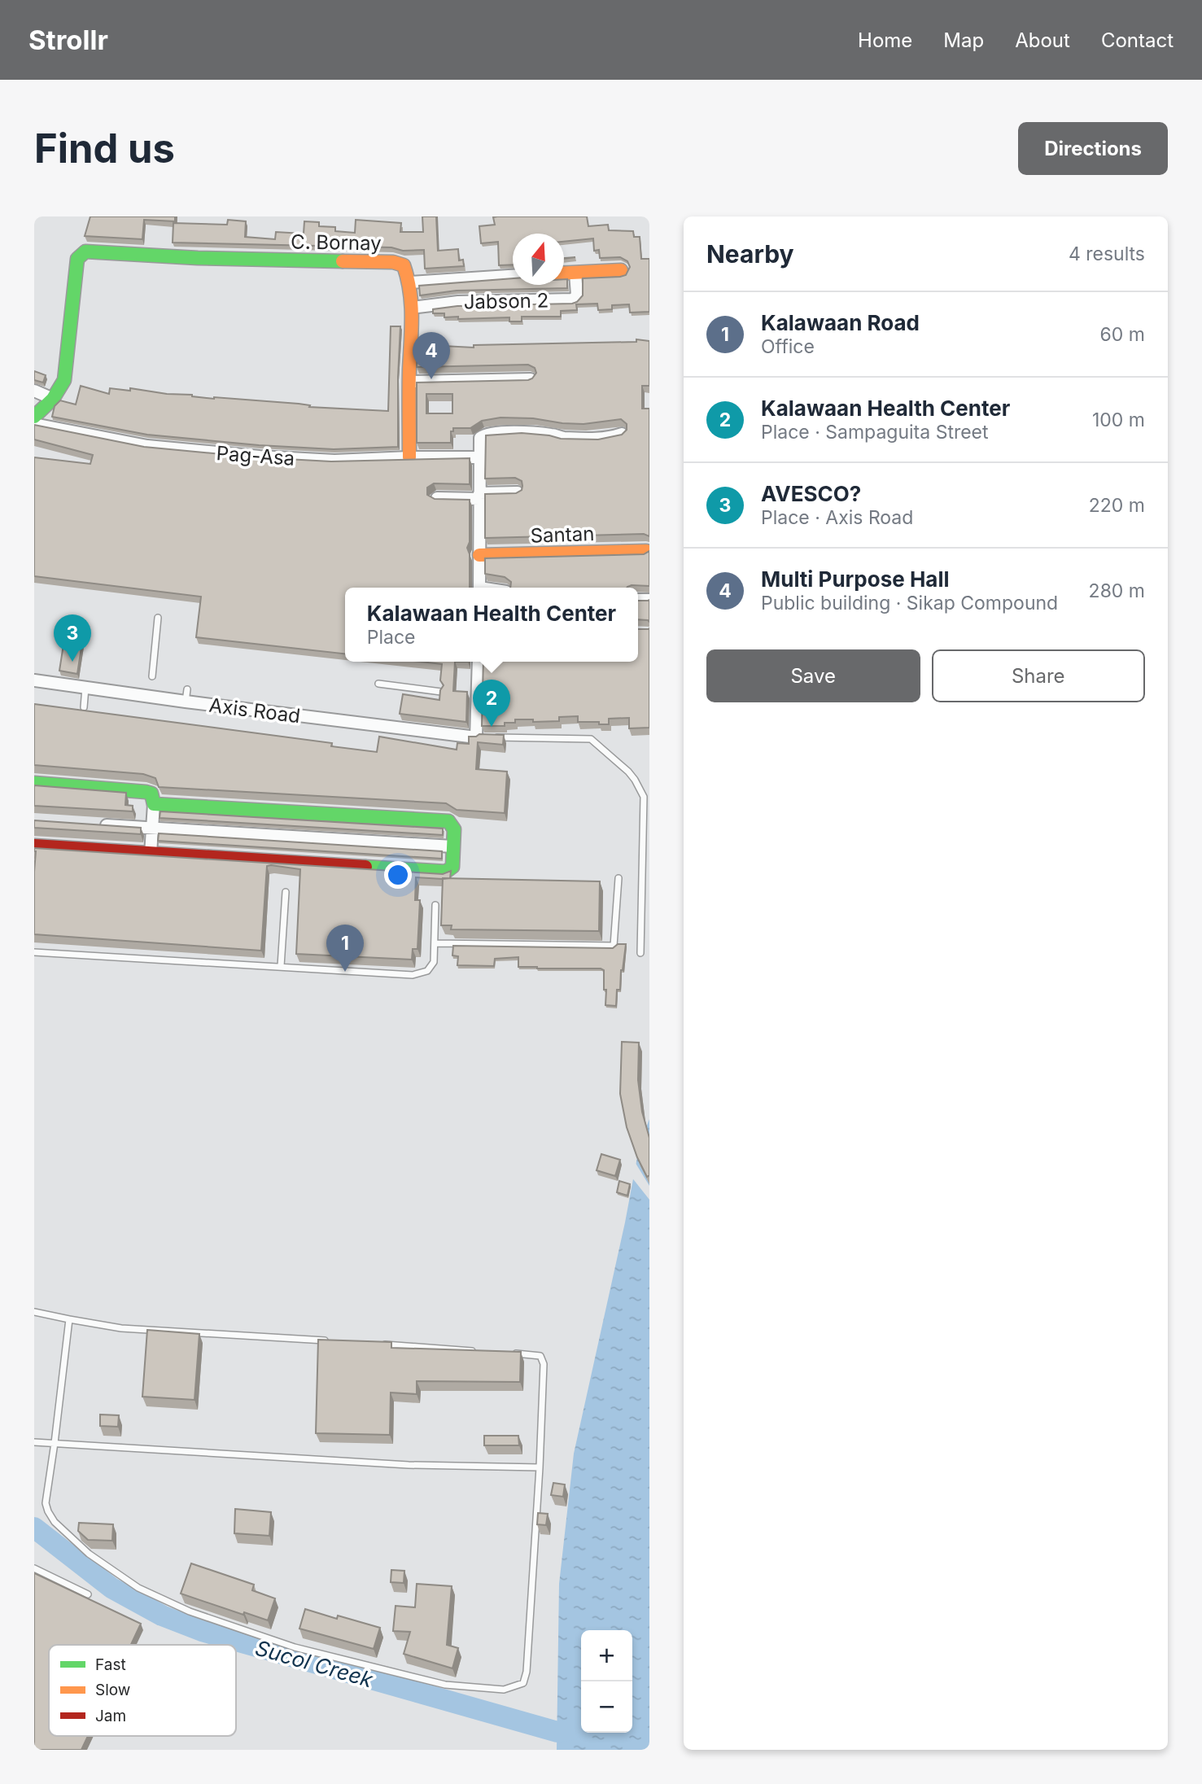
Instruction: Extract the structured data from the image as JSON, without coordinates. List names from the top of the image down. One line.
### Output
{"streets":{"street":["C. Bornay","Jabson 2","Pag-Asa","Santan","Axis Road"]},"water":["Sucol Creek"],"legend":["Fast","Slow","Jam"],"north":"top","page":{"header":"Strollr","nav":["Home","Map","About","Contact"],"buttons":["Directions",["Save","Share"]],"title":"Find us","heading":["Nearby","4 results"],"list":[{"mark":"1","name":"Kalawaan Road","note":"Office","value":"60 m"},{"mark":"2","name":"Kalawaan Health Center","note":"Place · Sampaguita Street","value":"100 m"},{"mark":"3","name":"AVESCO?","note":"Place · Axis Road","value":"220 m"},{"mark":"4","name":"Multi Purpose Hall","note":"Public building · Sikap Compound","value":"280 m"}],"pins":["4","3","2","1"],"popup":["Kalawaan Health Center","Place"],"map_buttons":["+","−"]}}
